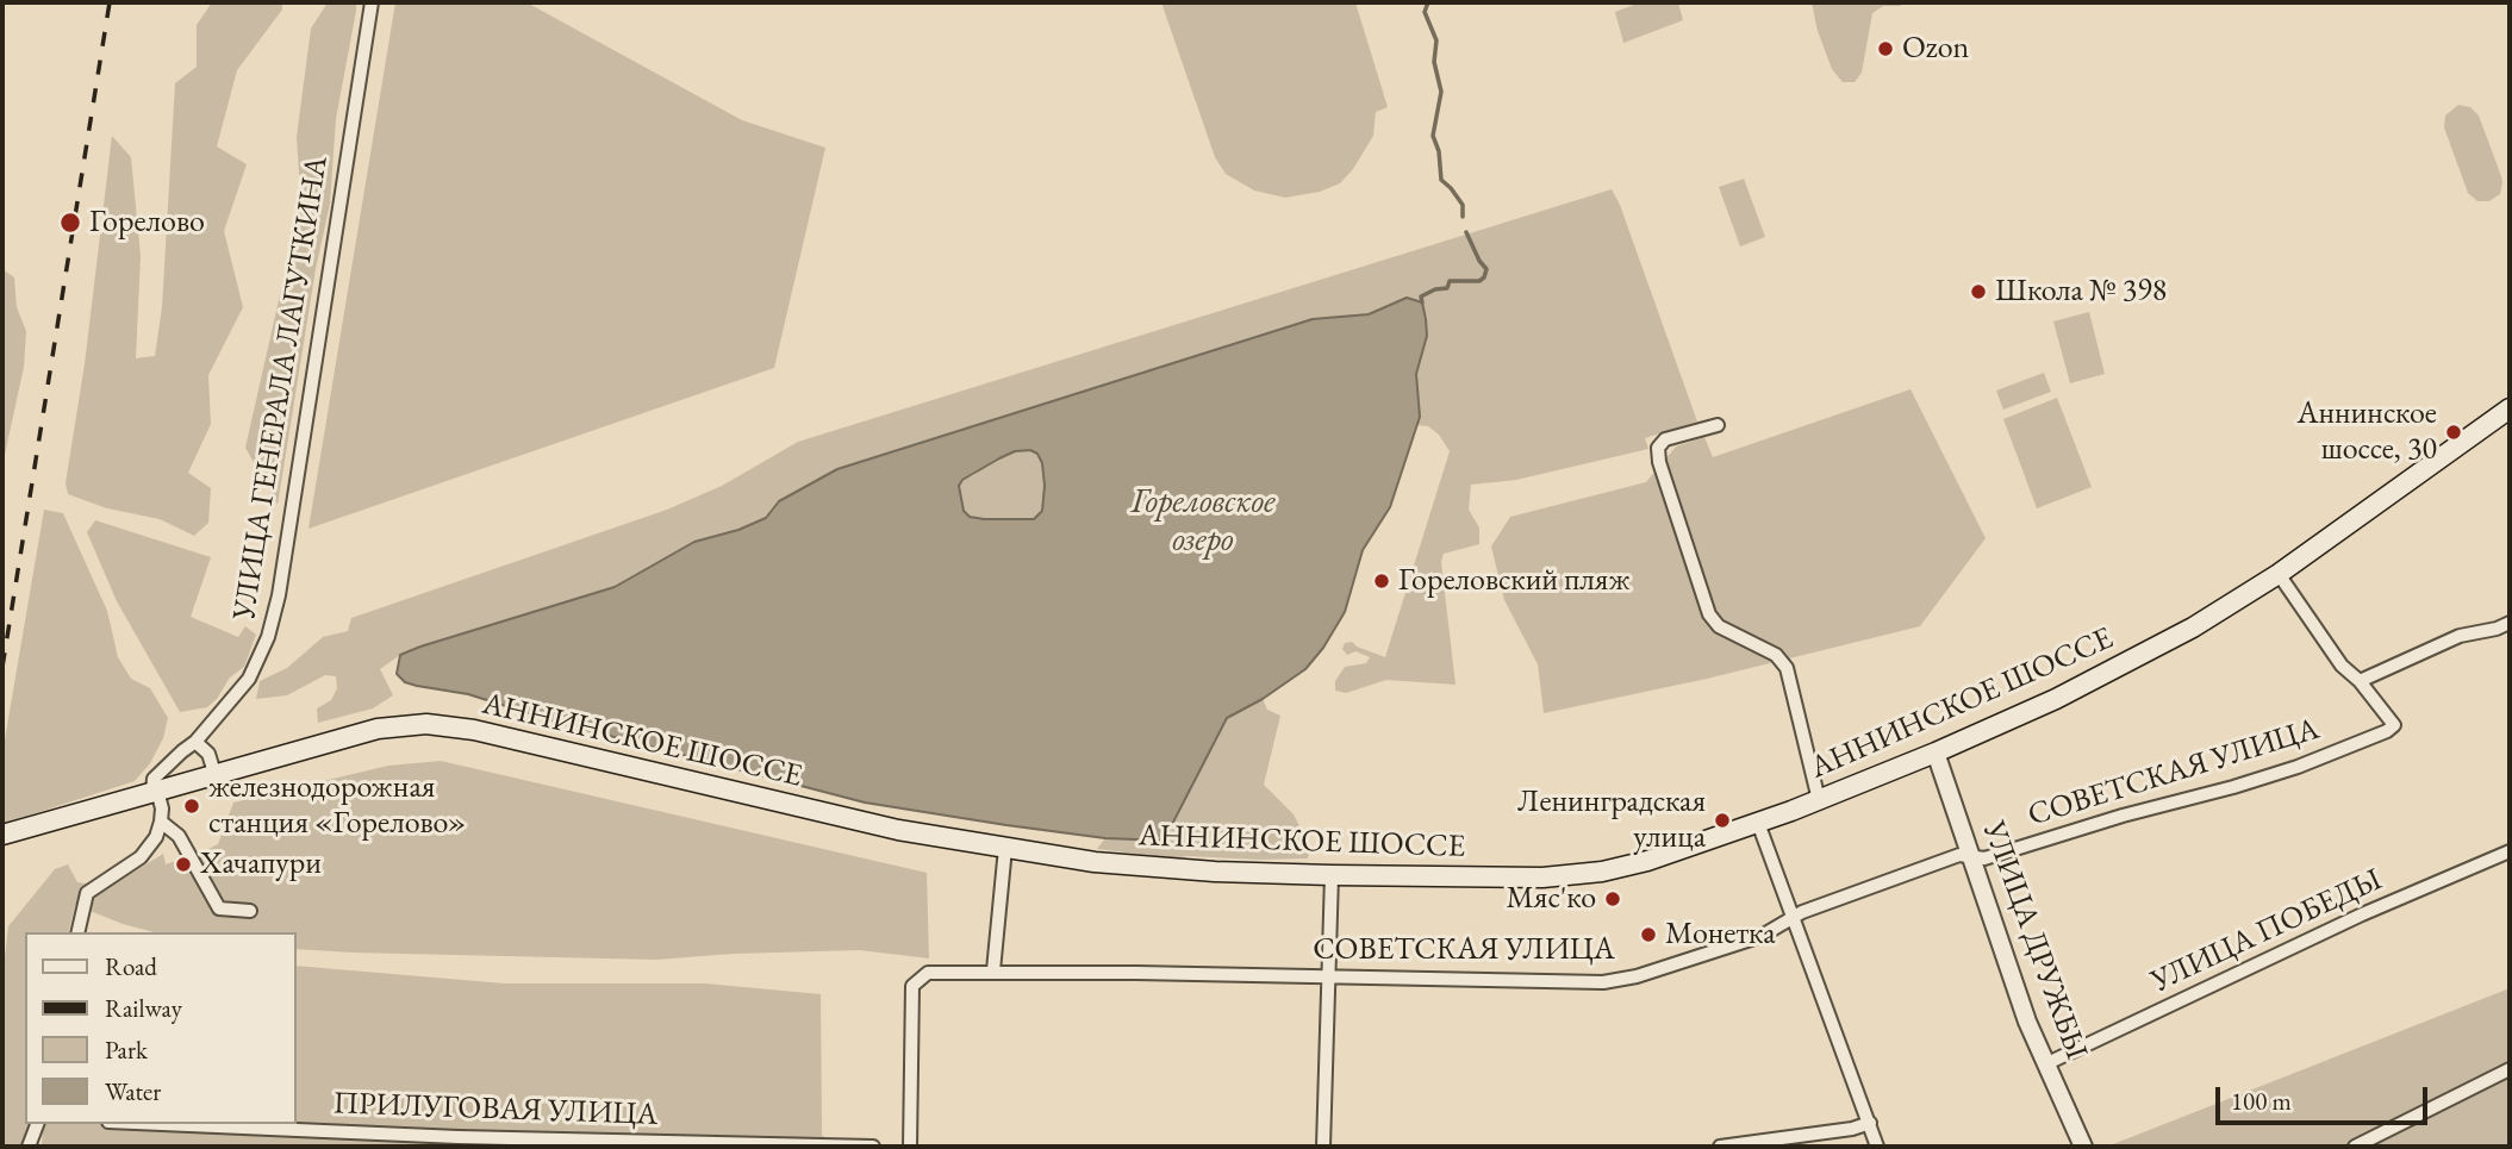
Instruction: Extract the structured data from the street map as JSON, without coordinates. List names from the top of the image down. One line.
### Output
{"streets":{"main road":["АННИНСКОЕ ШОССЕ"],"street":["УЛИЦА ГЕНЕРАЛА ЛАГУТКИНА","СОВЕТСКАЯ УЛИЦА","УЛИЦА ПОБЕДЫ","УЛИЦА ДРУЖБЫ","ПРИЛУГОВАЯ УЛИЦА"]},"crossings":[["УЛИЦА ГЕНЕРАЛА ЛАГУТКИНА","АННИНСКОЕ ШОССЕ"],["АННИНСКОЕ ШОССЕ","СОВЕТСКАЯ УЛИЦА"],["АННИНСКОЕ ШОССЕ","УЛИЦА ДРУЖБЫ"],["СОВЕТСКАЯ УЛИЦА","УЛИЦА ДРУЖБЫ"],["УЛИЦА ПОБЕДЫ","УЛИЦА ДРУЖБЫ"]],"water":["Гореловское озеро"],"places":["Ozon","Горелово","Школа № 398","Аннинское шоссе, 30","Гореловский пляж","железнодорожная станция «Горелово»","Ленинградская улица","Хачапури","Мяс'ко","Монетка"],"legend":["Road","Railway","Park","Water"],"scale_bar":"100 m"}
